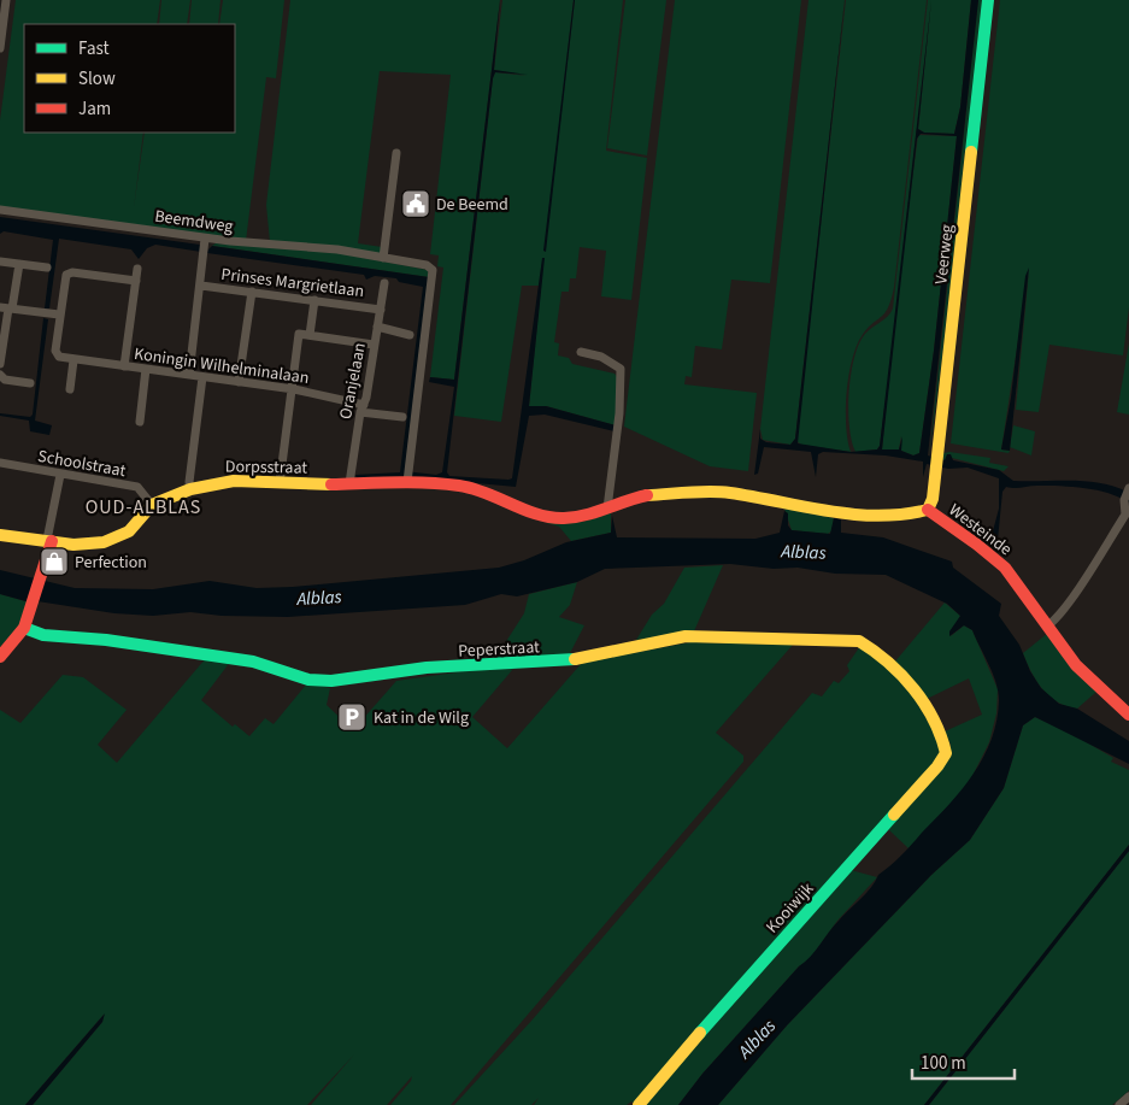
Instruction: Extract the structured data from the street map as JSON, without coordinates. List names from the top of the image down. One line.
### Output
{"streets":{"street":["Beemdweg","Veerweg","Prinses Margrietlaan","Koningin Wilhelminalaan","Oranjelaan","Schoolstraat","Dorpsstraat","Westeinde","Peperstraat","Kooiwijk"]},"crossings":[["Beemdweg","Dorpsstraat"],["Beemdweg","Westeinde"],["Veerweg","Westeinde"],["Prinses Margrietlaan","Oranjelaan"],["Koningin Wilhelminalaan","Oranjelaan"],["Oranjelaan","Dorpsstraat"],["Schoolstraat","Dorpsstraat"],["Dorpsstraat","Westeinde"],["Peperstraat","Kooiwijk"]],"districts":["OUD-ALBLAS"],"water":["Alblas"],"places":{"public building":["De Beemd"],"shop":["Perfection"],"parking":["Kat in de Wilg"]},"legend":["Fast","Slow","Jam"],"scale_bar":"100 m"}
